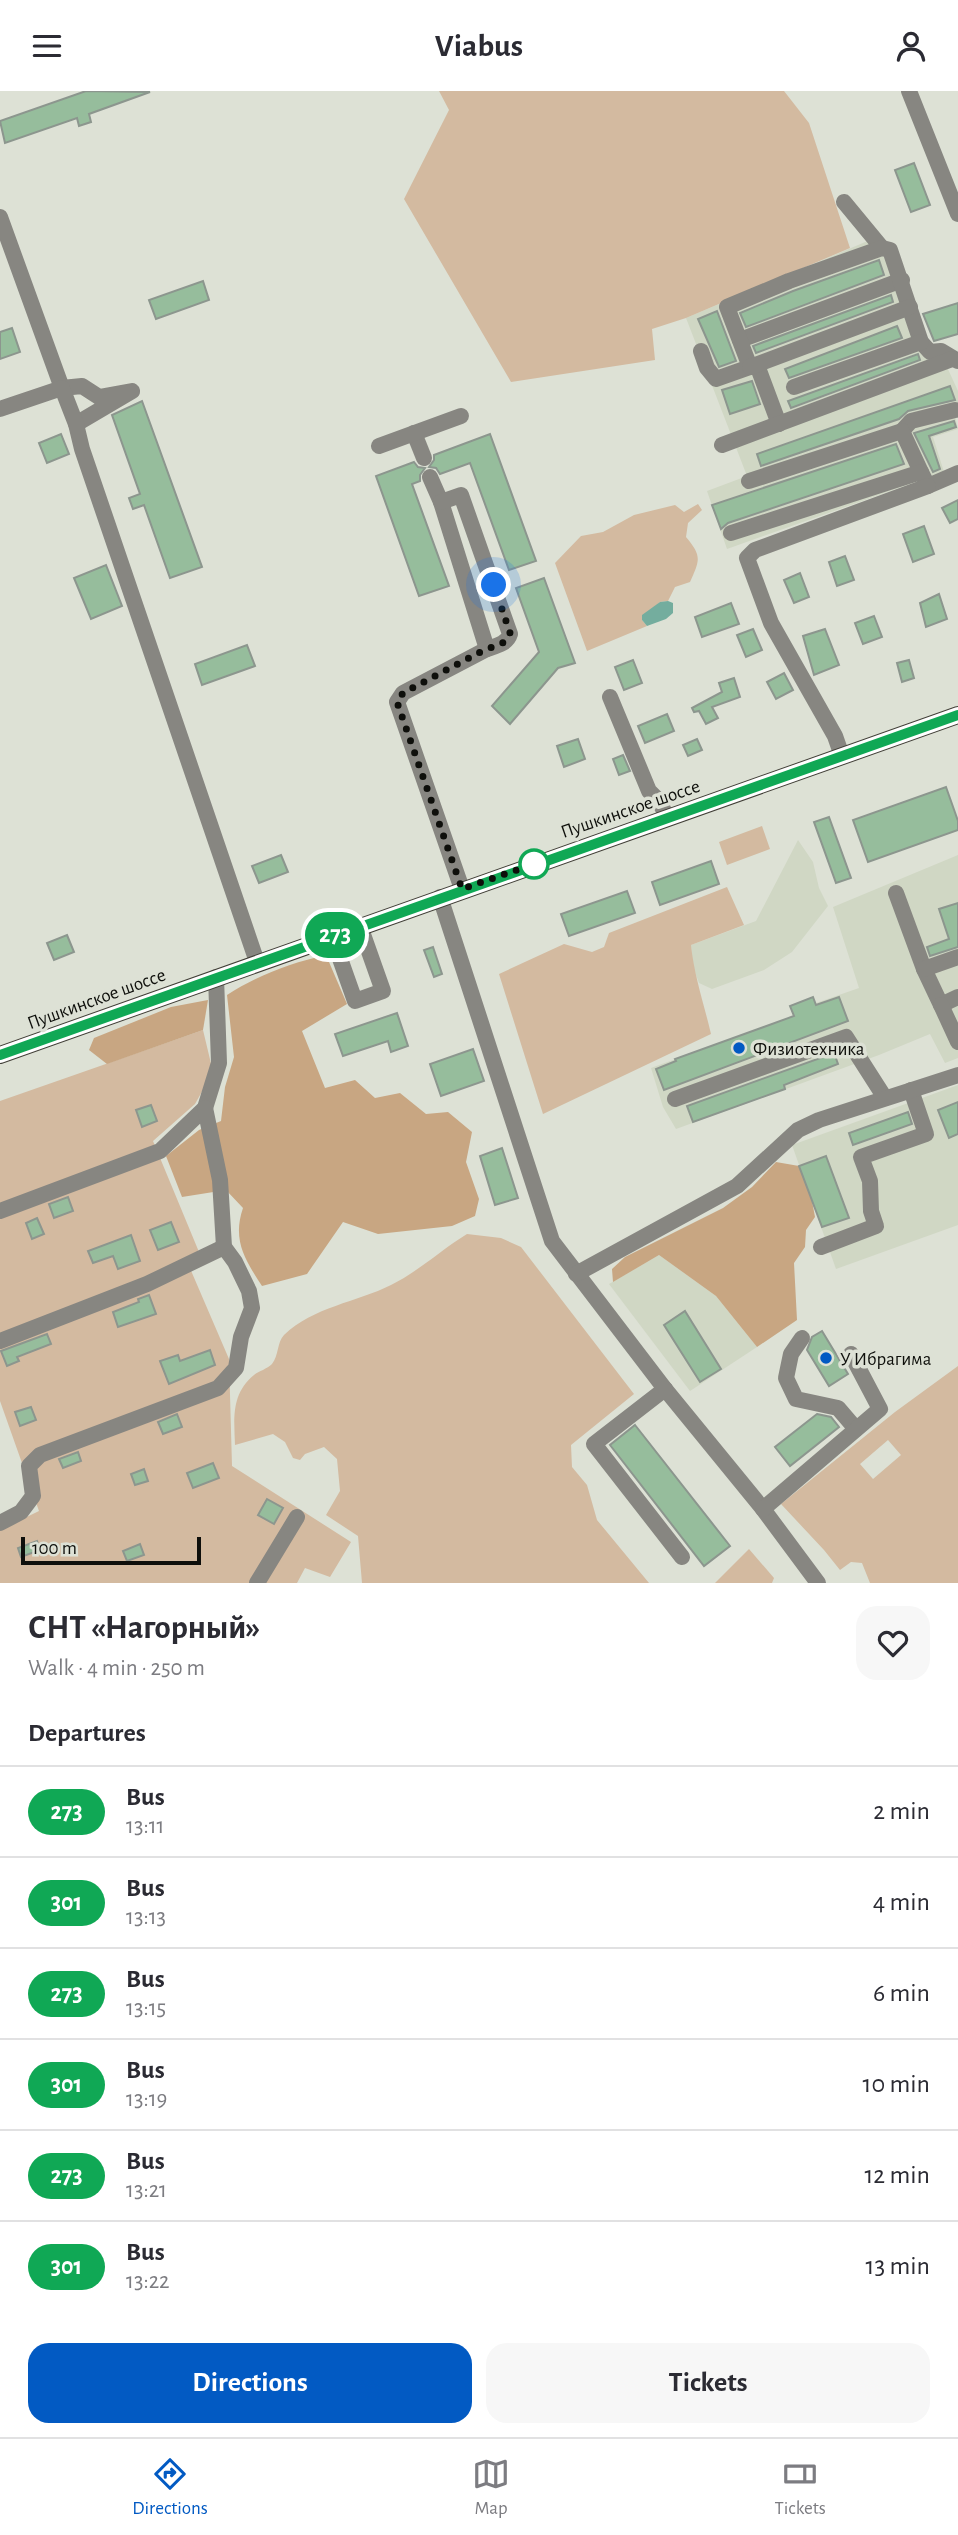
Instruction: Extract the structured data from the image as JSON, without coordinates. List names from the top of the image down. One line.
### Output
{"streets":{"main road":["Пушкинское шоссе"]},"places":["Физиотехника","У Ибрагима"],"lines":["bus line 273"],"scale_bar":"100 m","page":{"header":"Viabus","on_map":"273","scale":"100 m","heading":[["СНТ «Нагорный»","Walk · 4 min · 250 m"],"Departures"],"list":[{"mark":"273","name":"Bus","note":"13:11","value":"2 min"},{"mark":"301","name":"Bus","note":"13:13","value":"4 min"},{"mark":"273","name":"Bus","note":"13:15","value":"6 min"},{"mark":"301","name":"Bus","note":"13:19","value":"10 min"},{"mark":"273","name":"Bus","note":"13:21","value":"12 min"},{"mark":"301","name":"Bus","note":"13:22","value":"13 min"}],"buttons":["Directions","Tickets"],"tabs":["Directions","Map","Tickets"]}}
